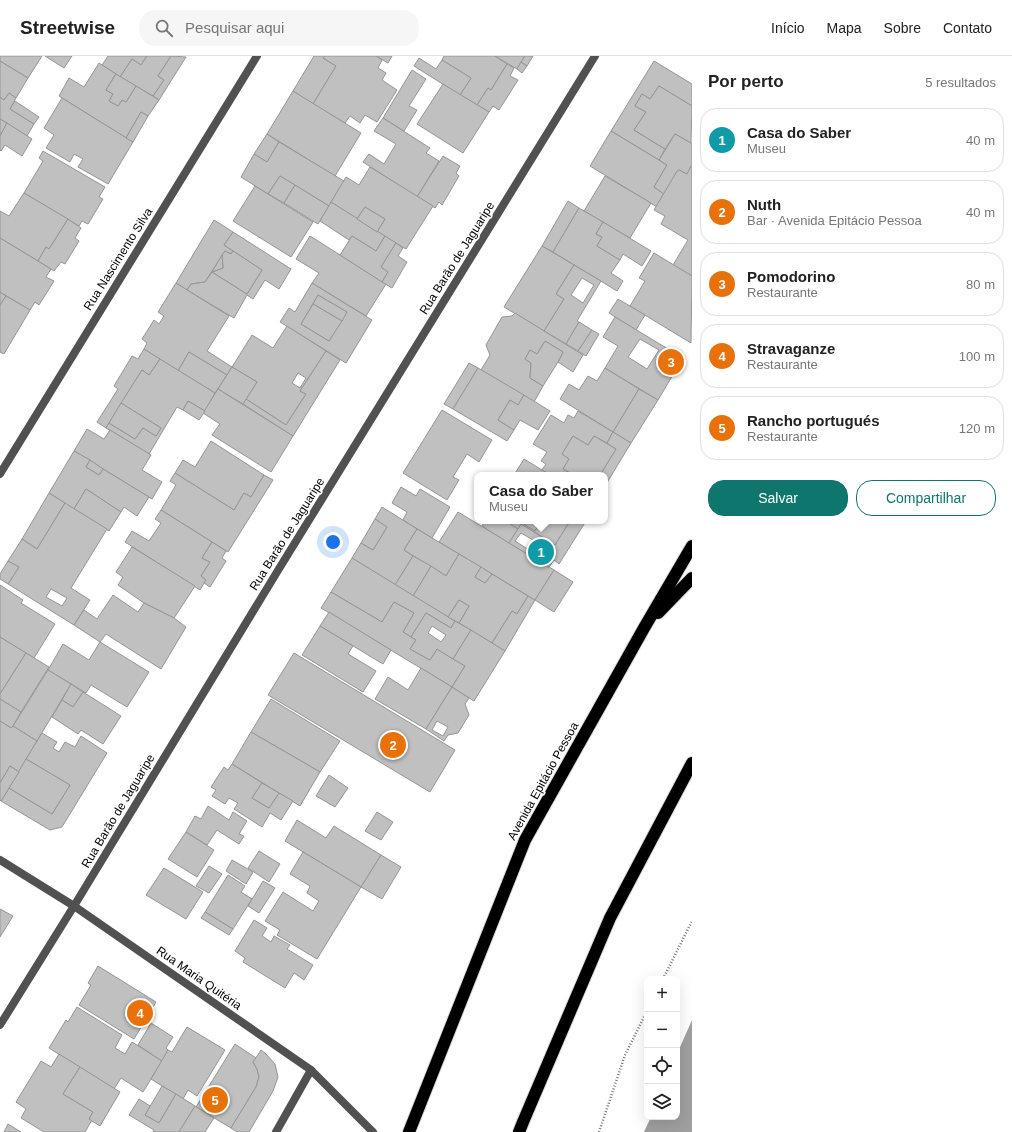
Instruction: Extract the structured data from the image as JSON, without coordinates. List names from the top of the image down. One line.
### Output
{"streets":{"highway":["Avenida Epitácio Pessoa"],"street":["Rua Barão de Jaguaripe","Rua Nascimento Silva","Rua Maria Quitéria"]},"crossings":[["Rua Barão de Jaguaripe","Rua Maria Quitéria"]],"page":{"header":"Streetwise","search":"Pesquisar aqui","nav":["Início","Mapa","Sobre","Contato"],"heading":["Por perto","5 resultados"],"list":[{"mark":"1","name":"Casa do Saber","note":"Museu","value":"40 m"},{"mark":"2","name":"Nuth","note":"Bar · Avenida Epitácio Pessoa","value":"40 m"},{"mark":"3","name":"Pomodorino","note":"Restaurante","value":"80 m"},{"mark":"4","name":"Stravaganze","note":"Restaurante","value":"100 m"},{"mark":"5","name":"Rancho portugués","note":"Restaurante","value":"120 m"}],"pins":["3","1","2","4","5"],"buttons":["Salvar","Compartilhar"],"popup":["Casa do Saber","Museu"],"map_buttons":["+","−"]}}
